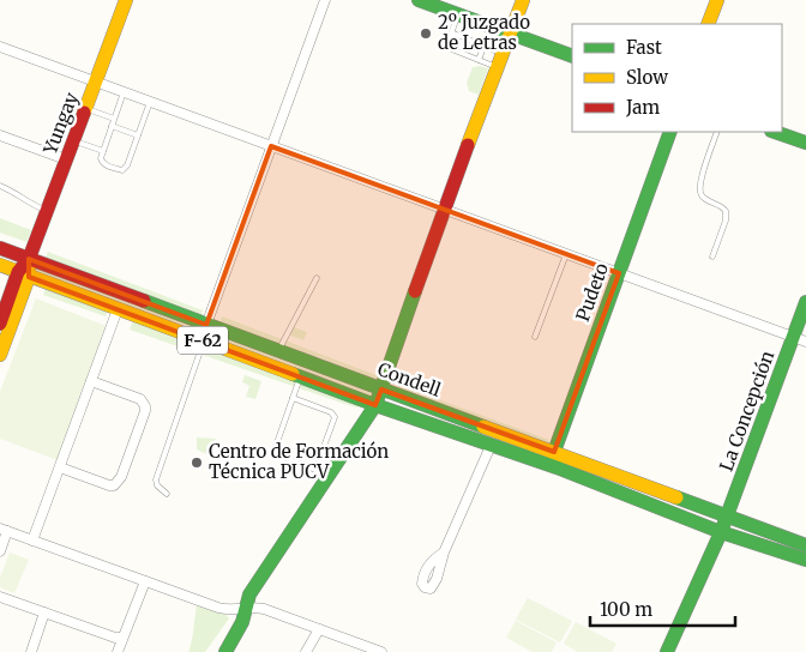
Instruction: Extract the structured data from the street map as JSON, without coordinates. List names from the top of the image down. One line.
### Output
{"streets":{"main road":["Yungay","Pudeto","F-62","Condell","La Concepción"]},"crossings":[["Yungay","Condell"],["Pudeto","Condell"],["Condell","La Concepción"]],"places":["2º Juzgado de Letras","Centro de Formación Técnica PUCV"],"legend":["Fast","Slow","Jam"],"scale_bar":"100 m"}
